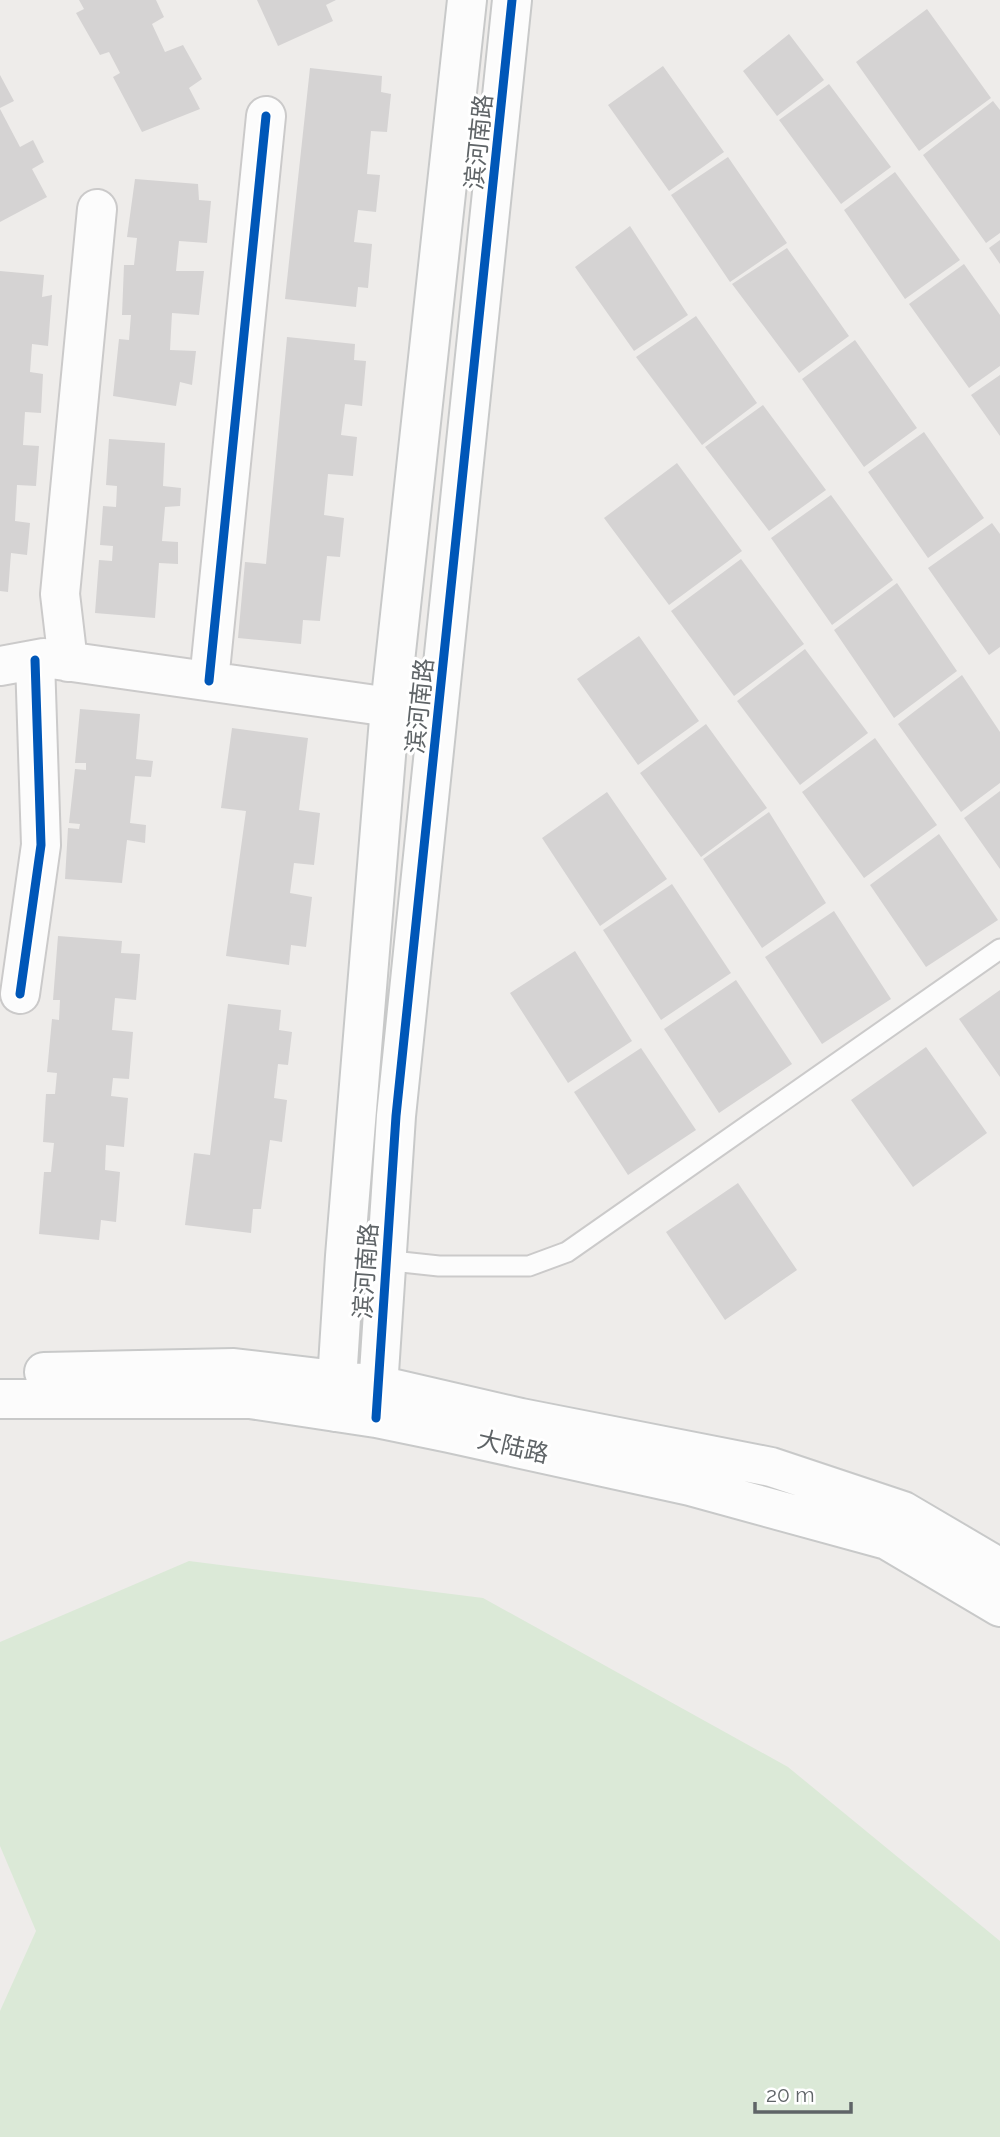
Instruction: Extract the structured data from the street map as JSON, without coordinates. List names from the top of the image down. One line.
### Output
{"streets":{"street":["滨河南路","大陆路"]},"crossings":[["滨河南路","大陆路"]],"scale_bar":"20 m"}
